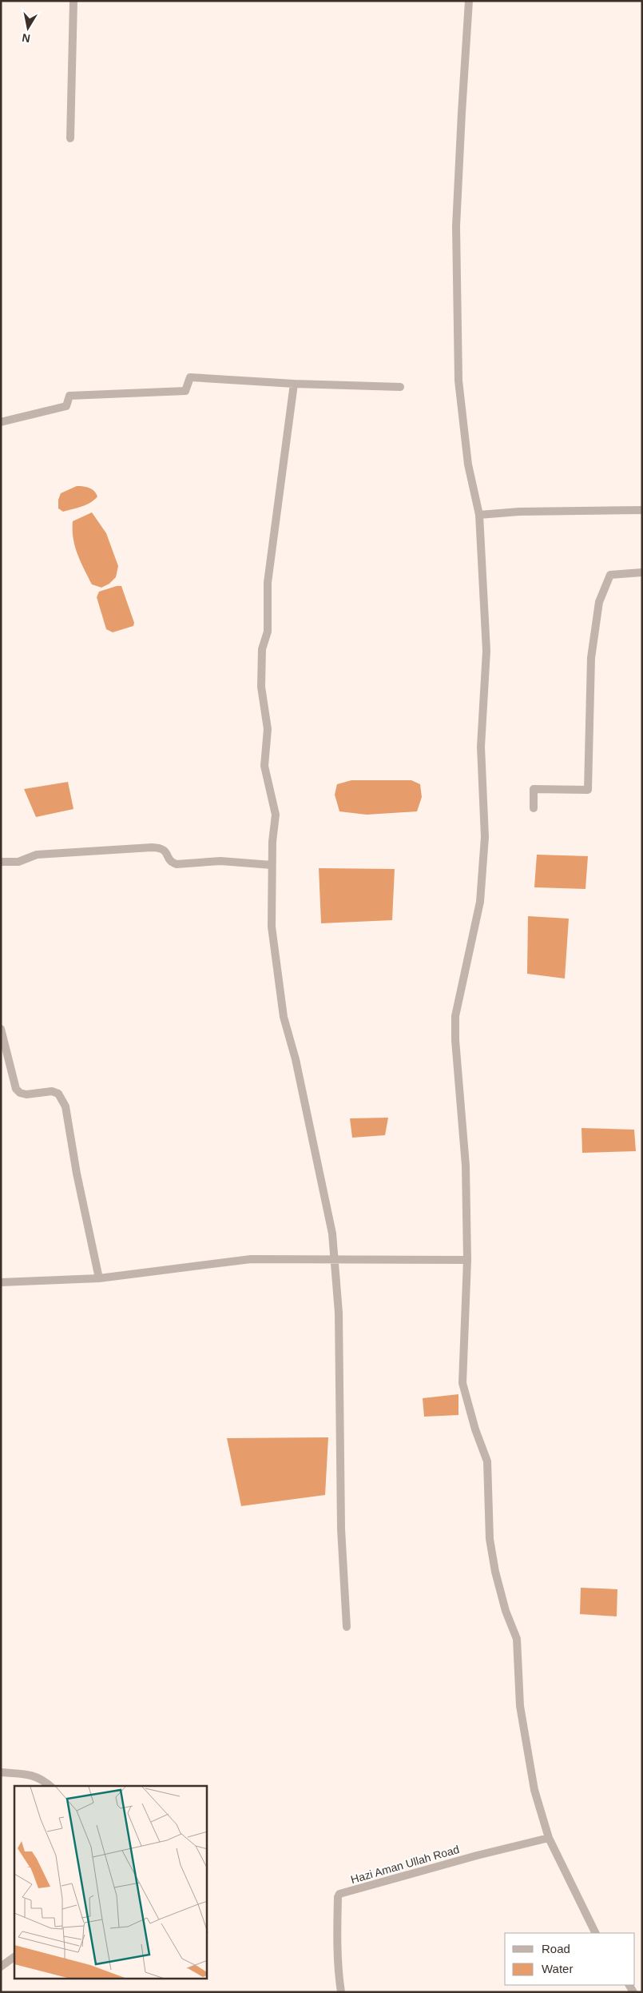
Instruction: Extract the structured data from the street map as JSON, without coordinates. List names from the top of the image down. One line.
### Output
{"streets":{"street":["Hazi Aman Ullah Road"]},"legend":["Road","Water"],"north":"bottom"}
